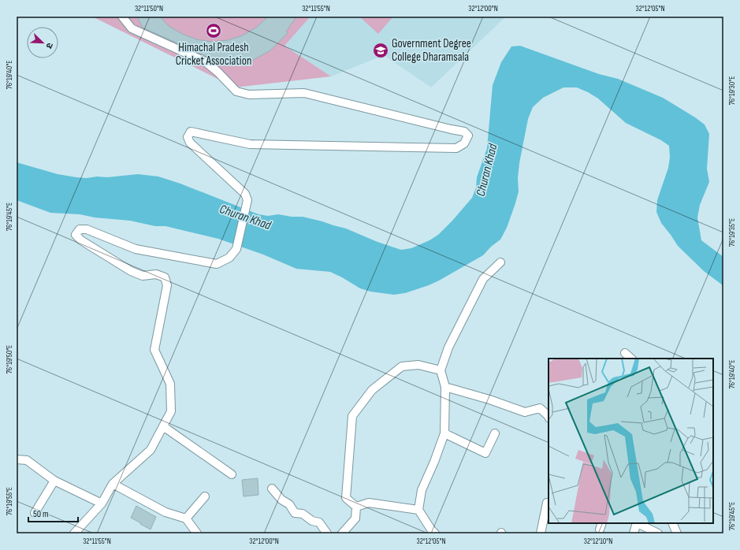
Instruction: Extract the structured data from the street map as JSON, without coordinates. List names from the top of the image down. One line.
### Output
{"water":["Churan Khad"],"places":{"sports":["Himachal Pradesh Cricket Association"],"school or university":["Government Degree College Dharamsala"]},"scale_bar":"50 m","north":"bottom right","coordinates":["32°11'50\"N","32°11'55\"N","32°12'00\"N","32°12'05\"N","76°19'40\"E","76°19'30\"E","76°19'45\"E","76°19'35\"E","76°19'50\"E","76°19'55\"E","32°12'10\"N"]}
